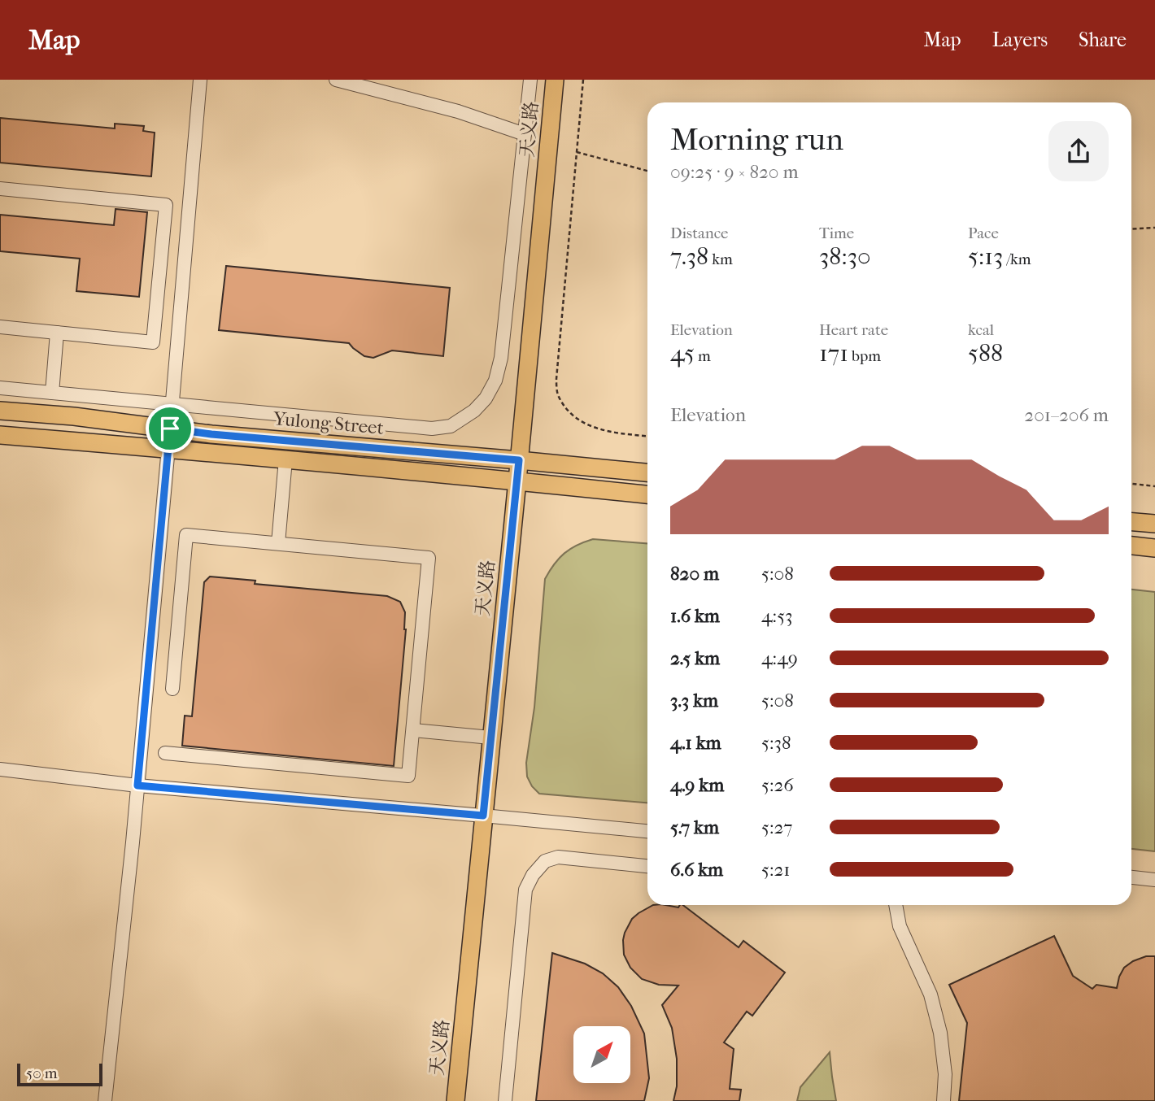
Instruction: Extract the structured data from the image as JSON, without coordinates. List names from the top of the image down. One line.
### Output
{"streets":{"main road":["天义路","Yulong Street"]},"crossings":[["天义路","Yulong Street"]],"scale_bar":"50 m","north":"top right","page":{"header":"Map","nav":["Map","Layers","Share"],"heading":["Morning run","09:25 · 9 × 820 m"],"stats":[["Distance","7.38 km"],["Time","38:30"],["Pace","5:13 /km"],["Elevation","45 m"],["Heart rate","171 bpm"],["kcal","588"]],"chart":["Elevation","201–206 m"],"list":[{"name":"820 m","note":"5:08"},{"name":"1.6 km","note":"4:53"},{"name":"2.5 km","note":"4:49"},{"name":"3.3 km","note":"5:08"},{"name":"4.1 km","note":"5:38"},{"name":"4.9 km","note":"5:26"},{"name":"5.7 km","note":"5:27"},{"name":"6.6 km","note":"5:21"}],"scale":"50 m"}}
